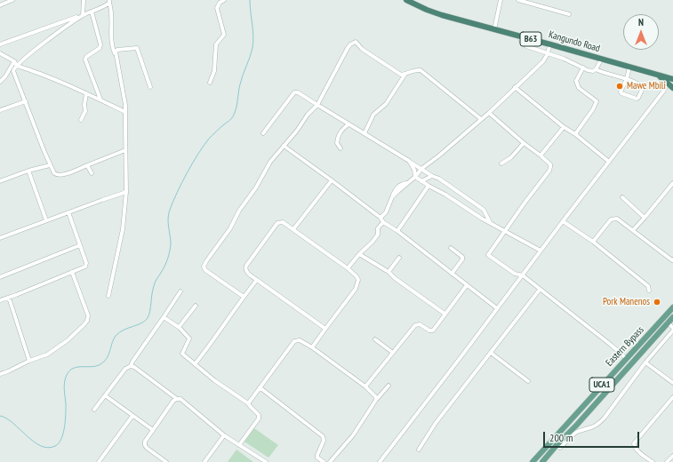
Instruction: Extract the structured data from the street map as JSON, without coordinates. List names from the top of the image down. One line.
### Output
{"streets":{"highway":["B63","Kangundo Road"],"main road":["Eastern Bypass","UCA1"]},"places":["Mawe Mbili","Pork Manenos"],"scale_bar":"200 m","north":"top"}
